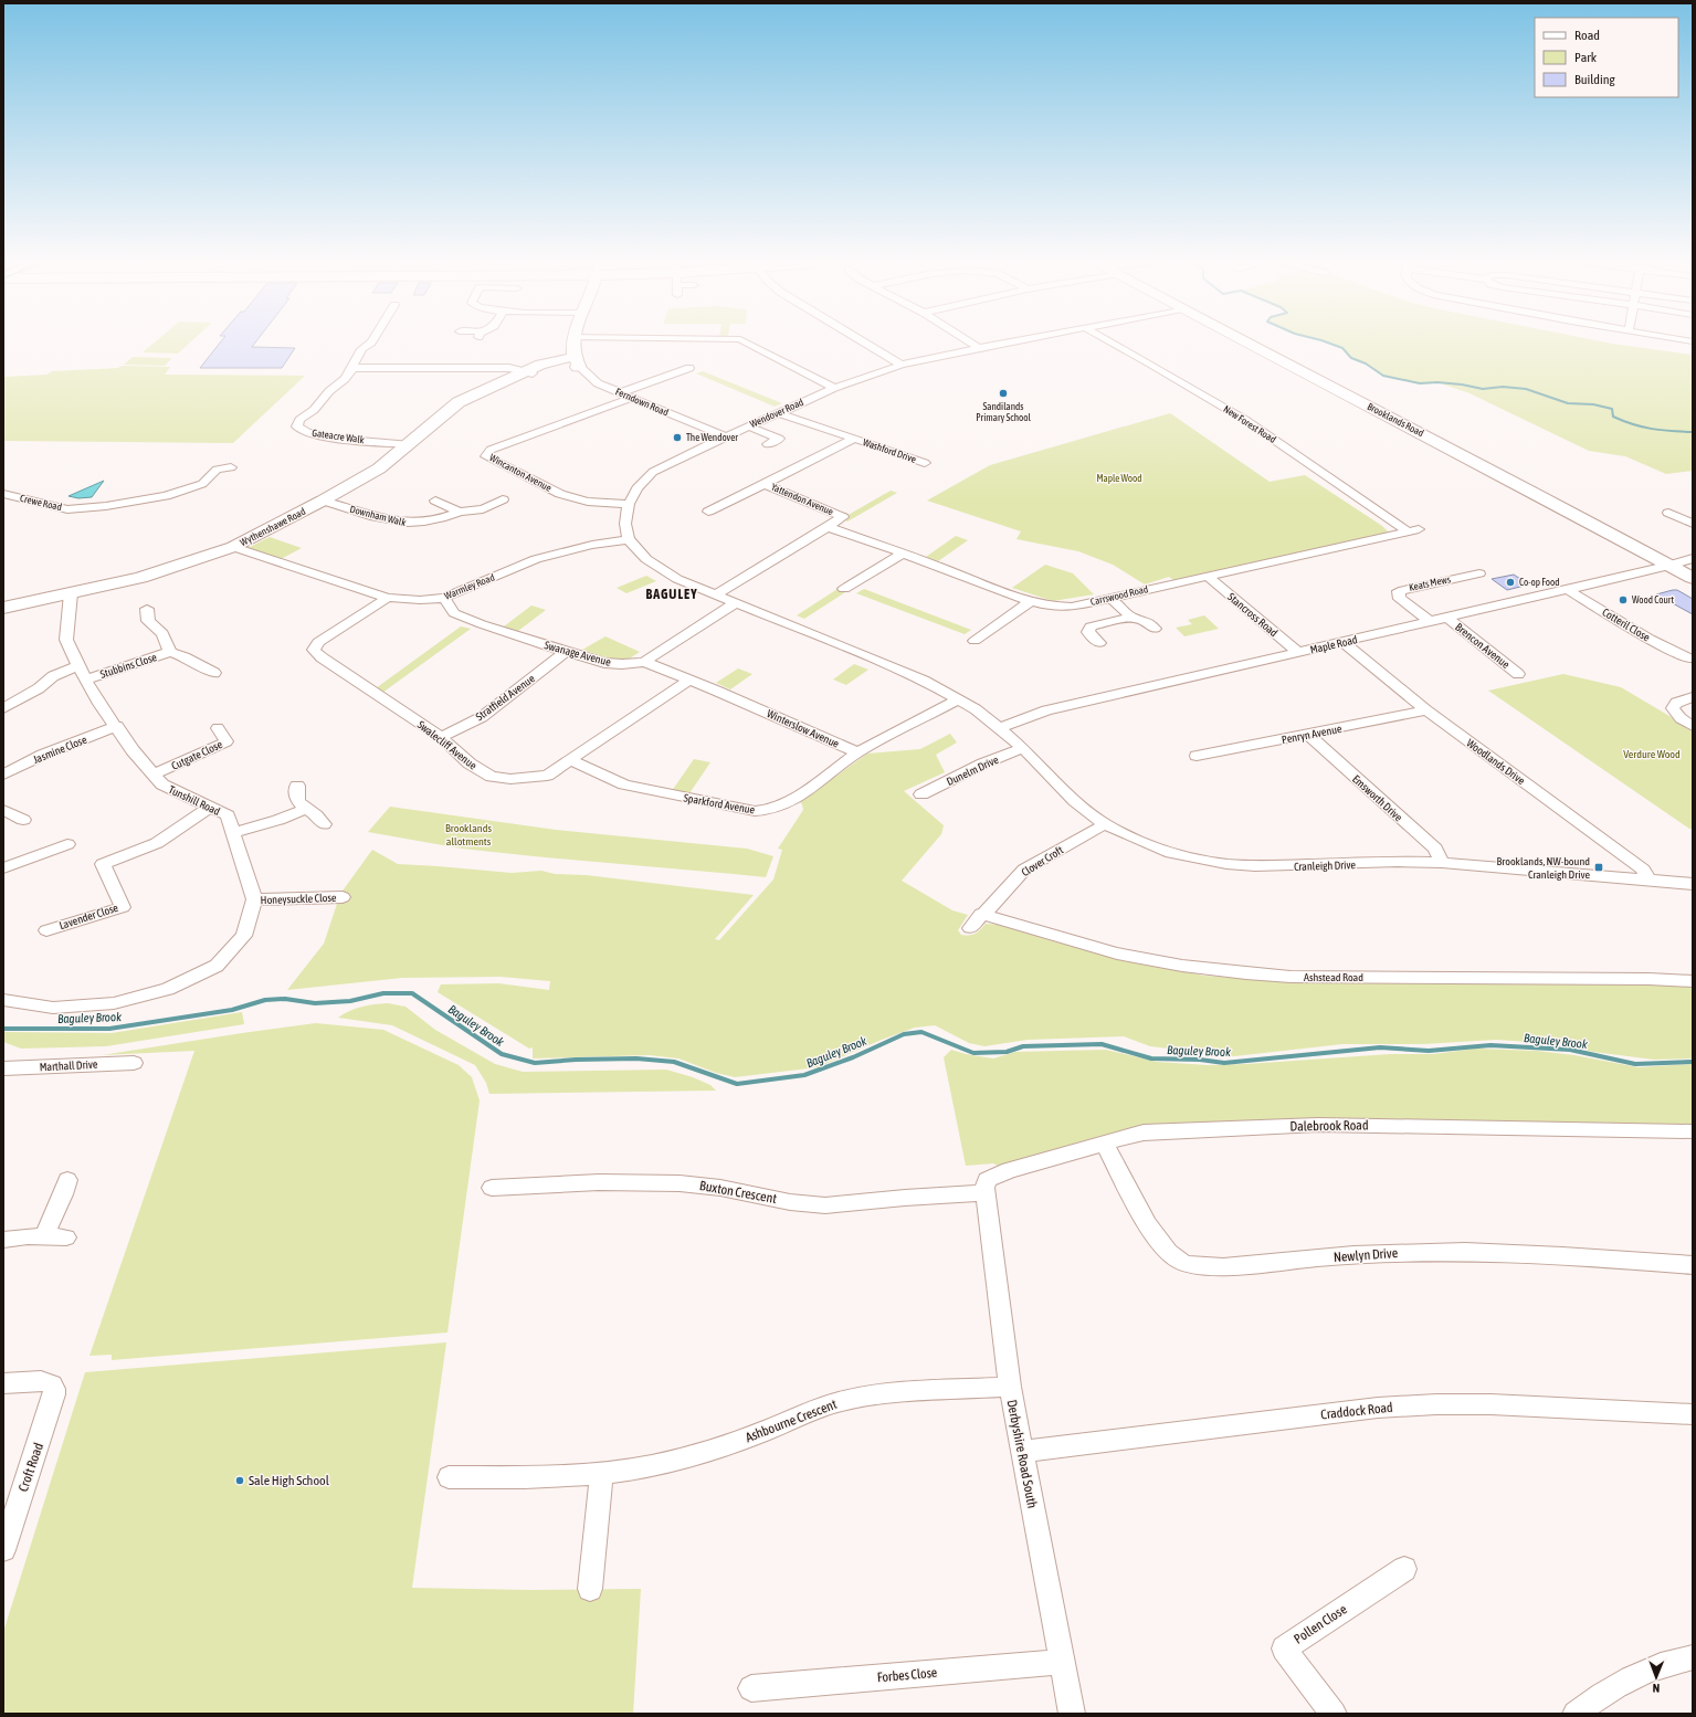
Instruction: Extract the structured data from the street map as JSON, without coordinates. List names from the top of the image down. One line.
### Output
{"streets":{"main road":["Brooklands Road","Wythenshawe Road"],"street":["Ferndown Road","Wendover Road","New Forest Road","Gateacre Walk","Washford Drive","Wincanton Avenue","Yattendon Avenue","Crewe Road","Downham Walk","Keats Mews","Warmley Road","Carrswood Road","Stancross Road","Cotteril Close","Maple Road","Brencon Avenue","Swanage Avenue","Stubbins Close","Stratfield Avenue","Winterslow Avenue","Penryn Avenue","Swalecliff Avenue","Jasmine Close","Cutgate Close","Woodlands Drive","Dunelm Drive","Emsworth Drive","Tunshill Road","Sparkford Avenue","Clover Croft","Cranleigh Drive","Honeysuckle Close","Lavender Close","Ashstead Road","Marthall Drive","Dalebrook Road","Buxton Crescent","Newlyn Drive","Craddock Road","Ashbourne Crescent","Derbyshire Road South","Croft Road","Pollen Close","Forbes Close"]},"crossings":[["Ferndown Road","Wendover Road"],["Ferndown Road","Wincanton Avenue"],["Ferndown Road","Wythenshawe Road"],["Wendover Road","Wincanton Avenue"],["Wendover Road","Warmley Road"],["Brooklands Road","Maple Road"],["New Forest Road","Carrswood Road"],["Gateacre Walk","Wythenshawe Road"],["Washford Drive","Yattendon Avenue"],["Yattendon Avenue","Carrswood Road"],["Downham Walk","Wythenshawe Road"],["Wythenshawe Road","Warmley Road"],["Wythenshawe Road","Tunshill Road"],["Keats Mews","Maple Road"],["Warmley Road","Swanage Avenue"],["Warmley Road","Swalecliff Avenue"],["Carrswood Road","Stancross Road"],["Stancross Road","Maple Road"],["Cotteril Close","Maple Road"],["Maple Road","Brencon Avenue"],["Maple Road","Woodlands Drive"],["Maple Road","Cranleigh Drive"],["Swanage Avenue","Stratfield Avenue"],["Swanage Avenue","Winterslow Avenue"],["Stubbins Close","Tunshill Road"],["Stratfield Avenue","Swalecliff Avenue"],["Winterslow Avenue","Swalecliff Avenue"],["Winterslow Avenue","Sparkford Avenue"],["Penryn Avenue","Woodlands Drive"],["Penryn Avenue","Emsworth Drive"],["Swalecliff Avenue","Sparkford Avenue"],["Jasmine Close","Tunshill Road"],["Cutgate Close","Tunshill Road"],["Woodlands Drive","Cranleigh Drive"],["Dunelm Drive","Cranleigh Drive"],["Emsworth Drive","Cranleigh Drive"],["Tunshill Road","Honeysuckle Close"],["Tunshill Road","Lavender Close"],["Clover Croft","Cranleigh Drive"],["Clover Croft","Ashstead Road"],["Dalebrook Road","Buxton Crescent"],["Dalebrook Road","Newlyn Drive"],["Dalebrook Road","Derbyshire Road South"],["Buxton Crescent","Derbyshire Road South"],["Craddock Road","Derbyshire Road South"],["Ashbourne Crescent","Derbyshire Road South"],["Derbyshire Road South","Forbes Close"]],"districts":["BAGULEY"],"water":["Baguley Brook"],"parks":["Maple Wood","Verdure Wood","Brooklands allotments"],"places":{"other":["Sandilands Primary School","The Wendover","Co-op Food","Wood Court","Sale High School"],"transit":["Brooklands, NW-bound Cranleigh Drive"]},"legend":["Road","Park","Building"],"north":"bottom"}
